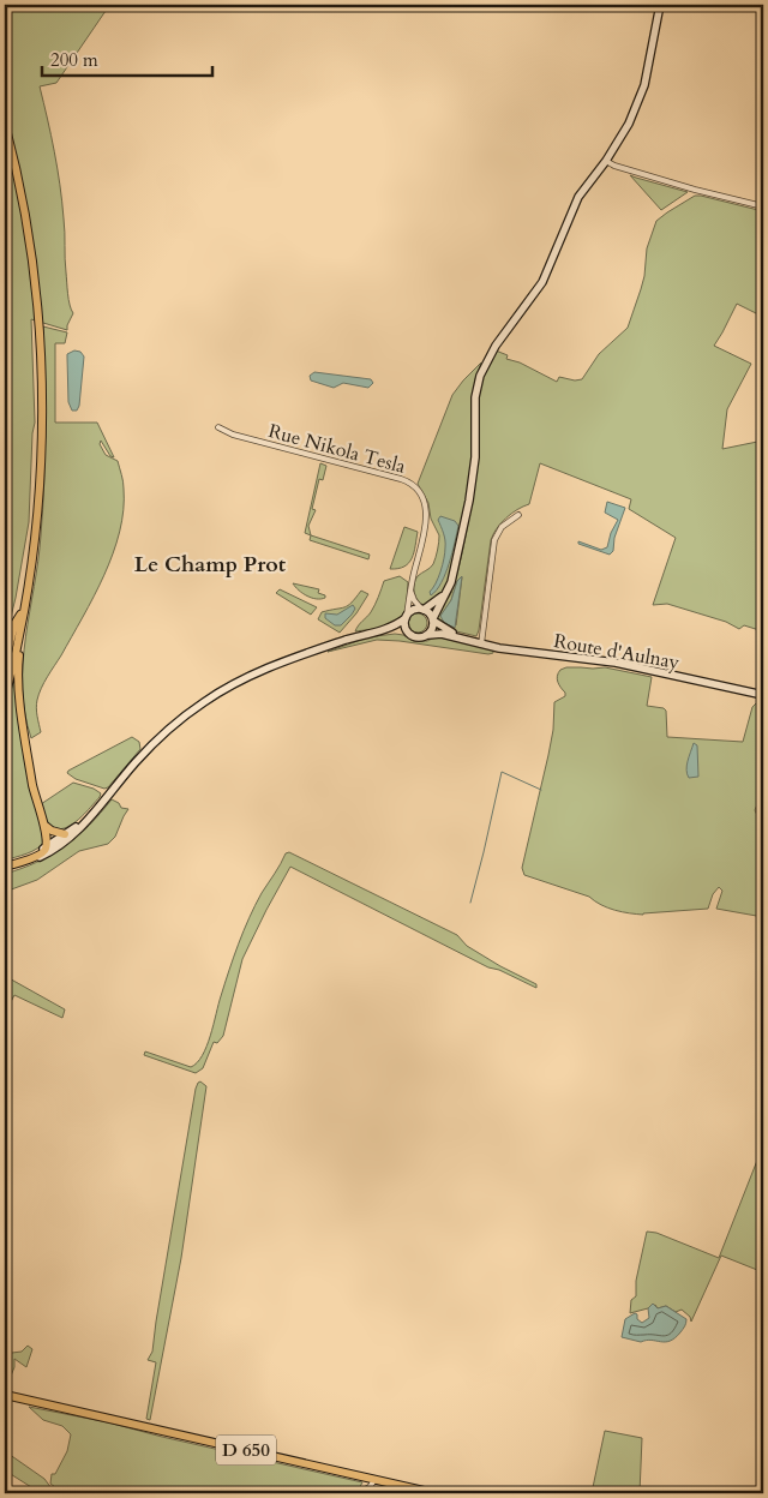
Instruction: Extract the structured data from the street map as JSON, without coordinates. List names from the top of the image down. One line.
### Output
{"streets":{"main road":["D 650"],"street":["Rue Nikola Tesla","Route d'Aulnay"]},"crossings":[["Rue Nikola Tesla","Route d'Aulnay"]],"districts":["Le Champ Prot"],"scale_bar":"200 m"}
